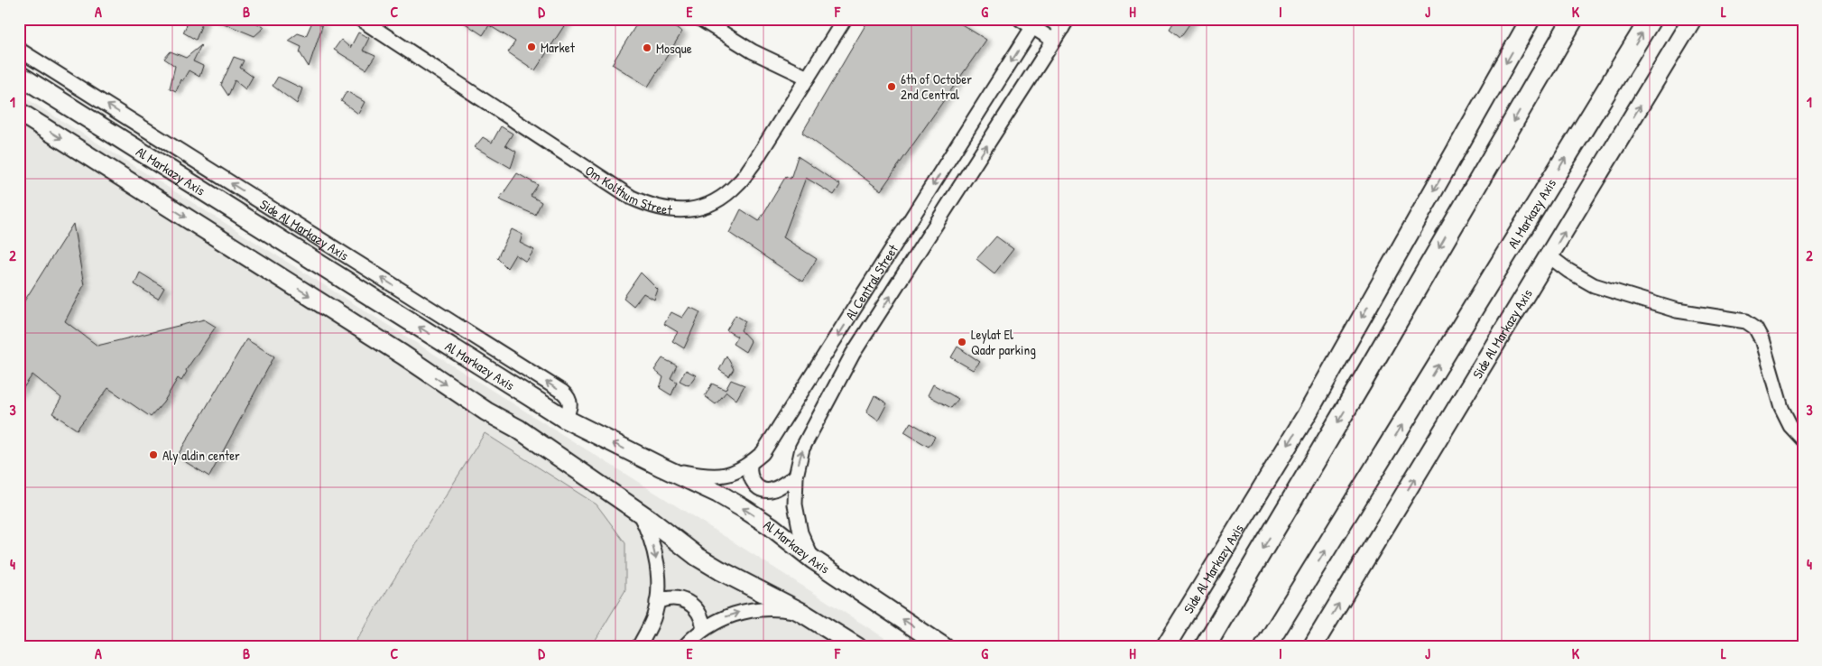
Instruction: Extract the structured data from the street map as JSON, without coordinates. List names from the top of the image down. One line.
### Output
{"streets":{"highway":["Al Markazy Axis"],"main road":["Side Al Markazy Axis"],"street":["Om Kolthum Street","Al Central Street"]},"crossings":[["Al Markazy Axis","Side Al Markazy Axis"],["Al Markazy Axis","Al Central Street"]],"places":["Market","Mosque","6th of October 2nd Central","Leylat El Qadr parking","Aly aldin center"],"grid":{"columns":["A","B","C","D","E","F","G","H","I","J","K","L"],"rows":["1","2","3","4"]}}
